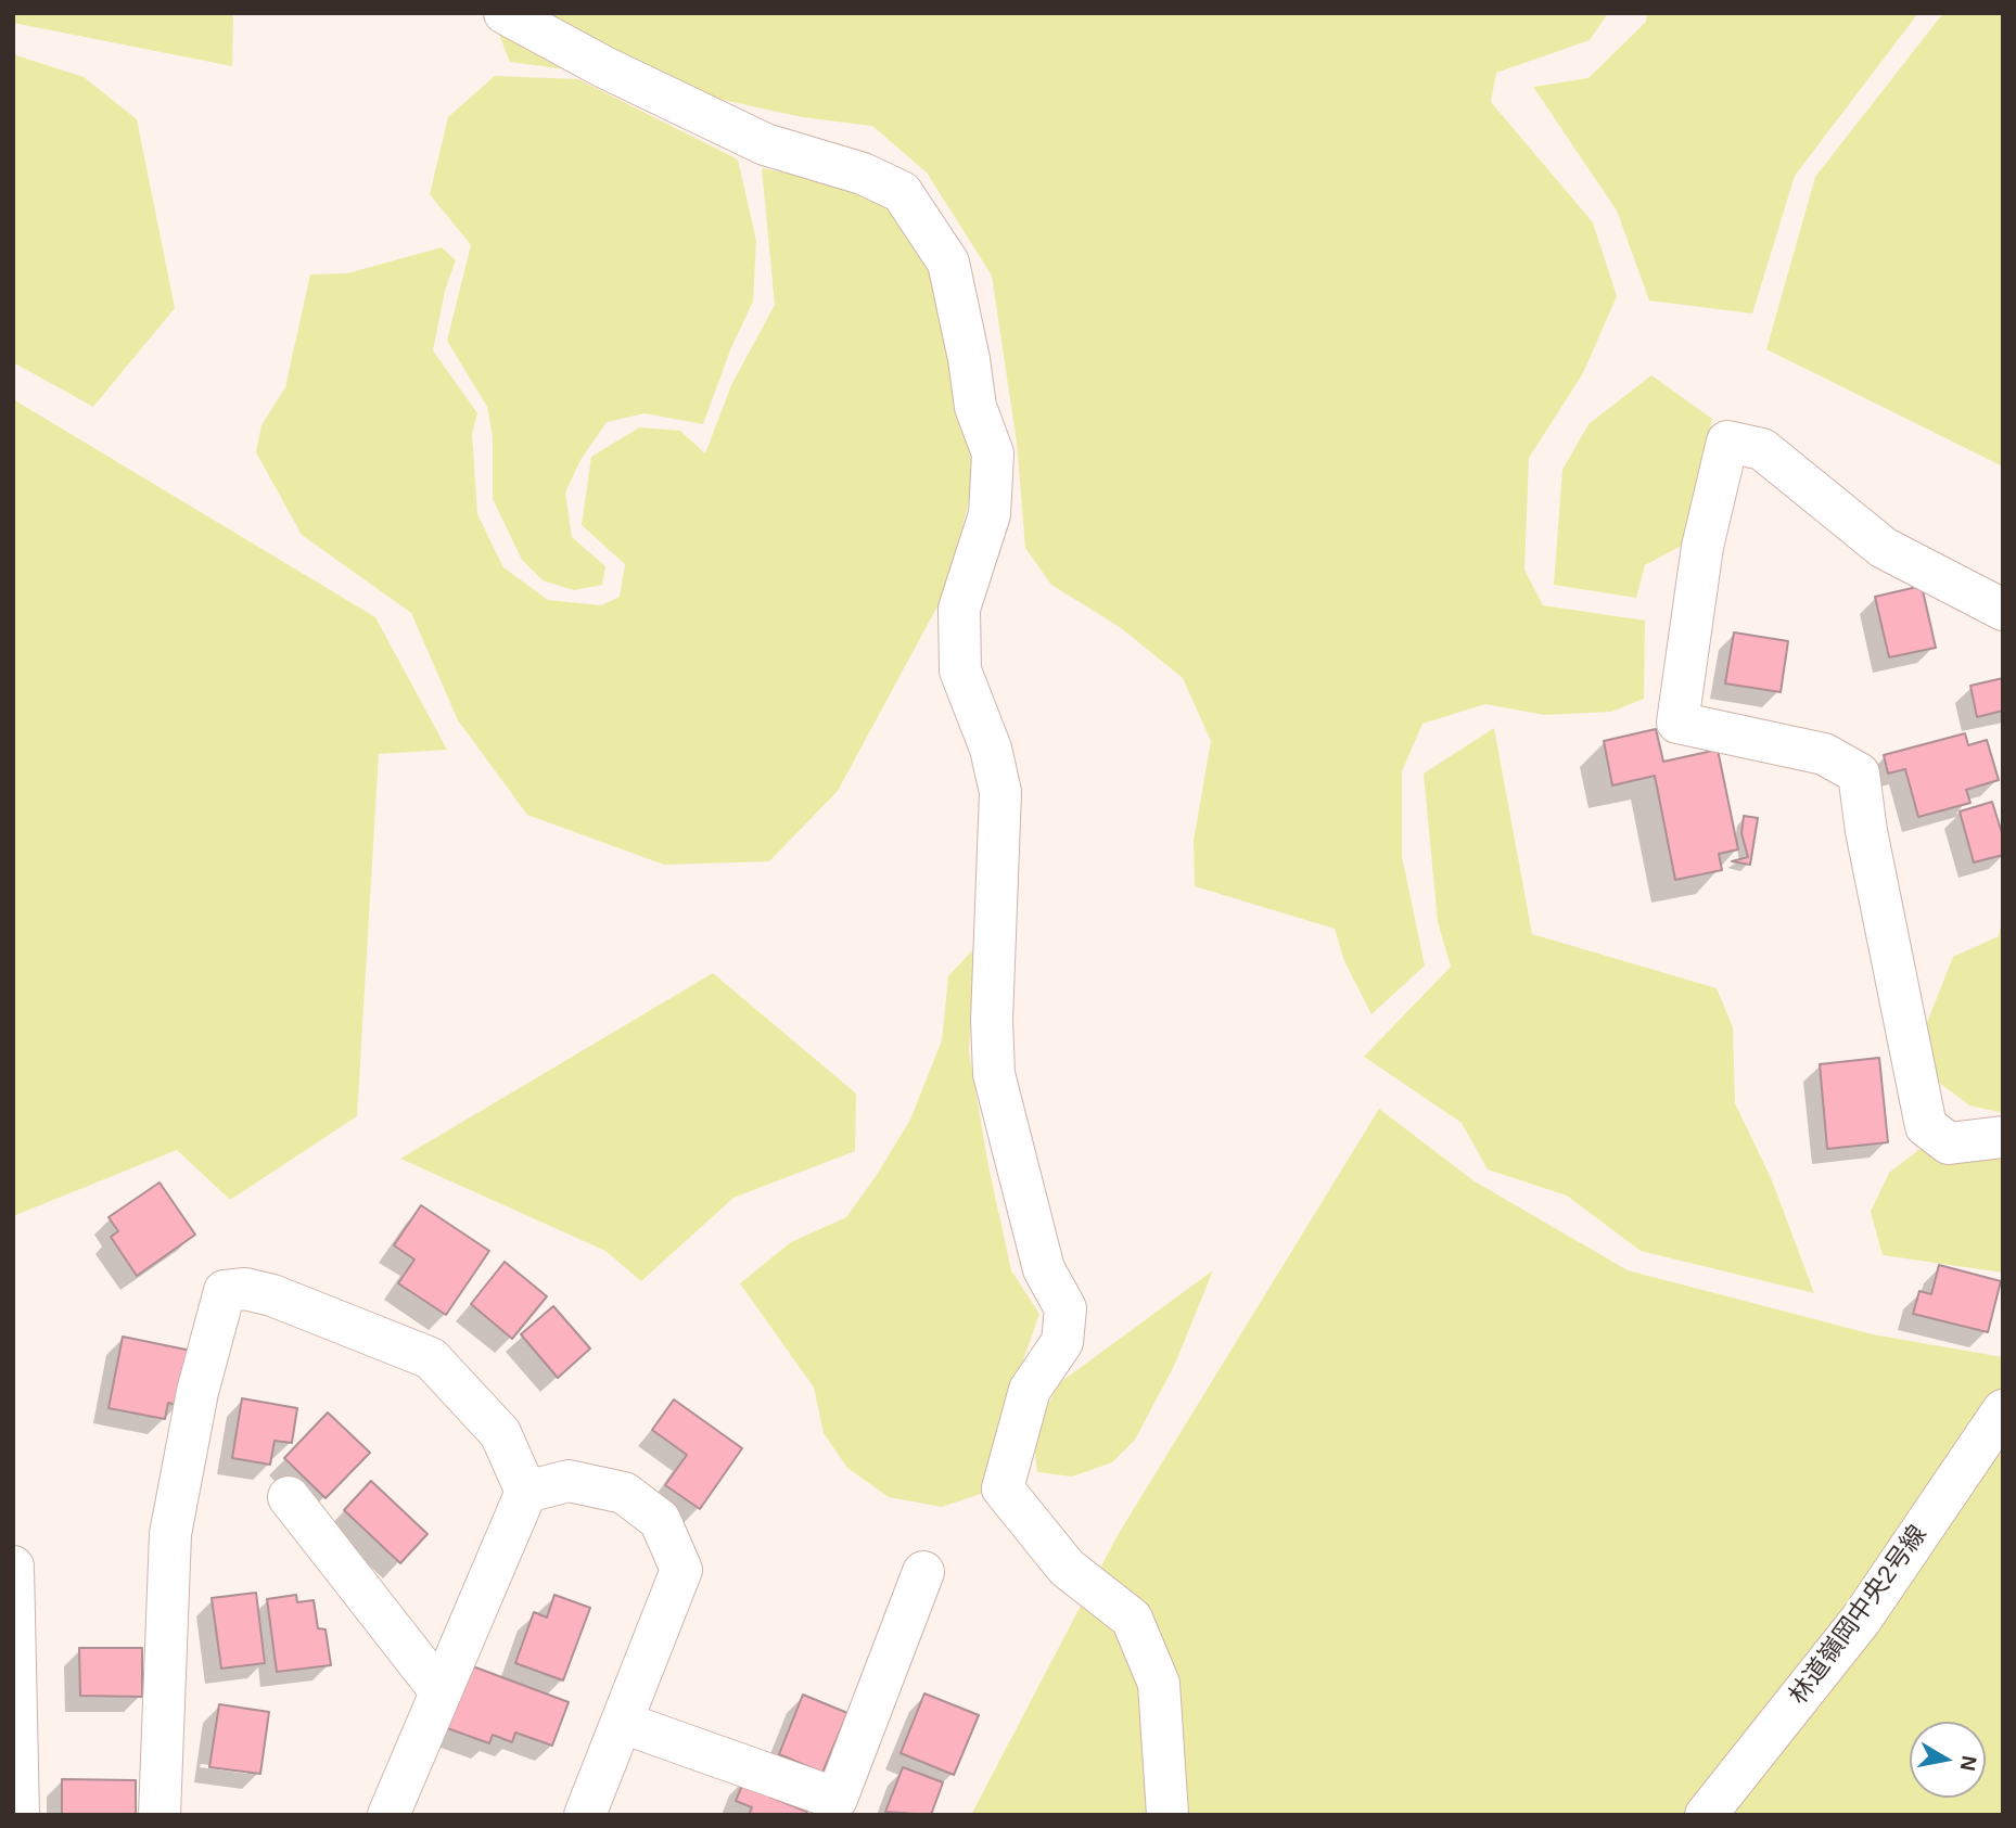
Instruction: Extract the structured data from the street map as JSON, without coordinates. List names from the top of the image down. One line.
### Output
{"streets":{"street":["林道嶺岡中央2号線"]},"north":"right"}
